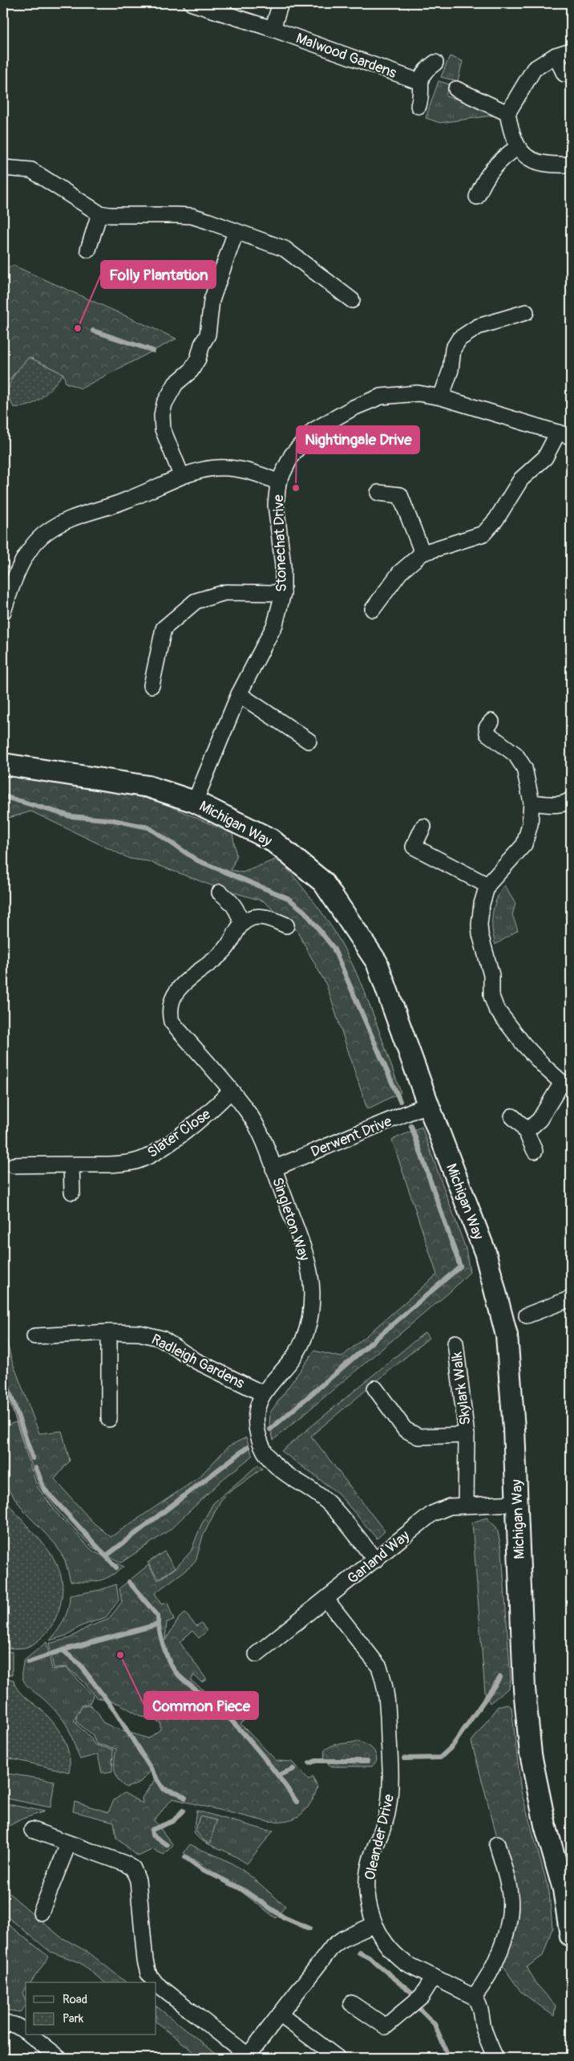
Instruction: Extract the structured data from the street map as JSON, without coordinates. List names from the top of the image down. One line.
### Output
{"streets":{"street":["Malwood Gardens","Stonechat Drive","Michigan Way","Slater Close","Derwent Drive","Singleton Way","Radleigh Gardens","Skylark Walk","Garland Way","Oleander Drive"]},"crossings":[["Stonechat Drive","Michigan Way"],["Michigan Way","Derwent Drive"],["Michigan Way","Garland Way"],["Slater Close","Singleton Way"],["Derwent Drive","Singleton Way"],["Singleton Way","Radleigh Gardens"],["Skylark Walk","Garland Way"],["Garland Way","Oleander Drive"]],"places":["Folly Plantation","Nightingale Drive","Common Piece"],"legend":["Road","Park"]}
